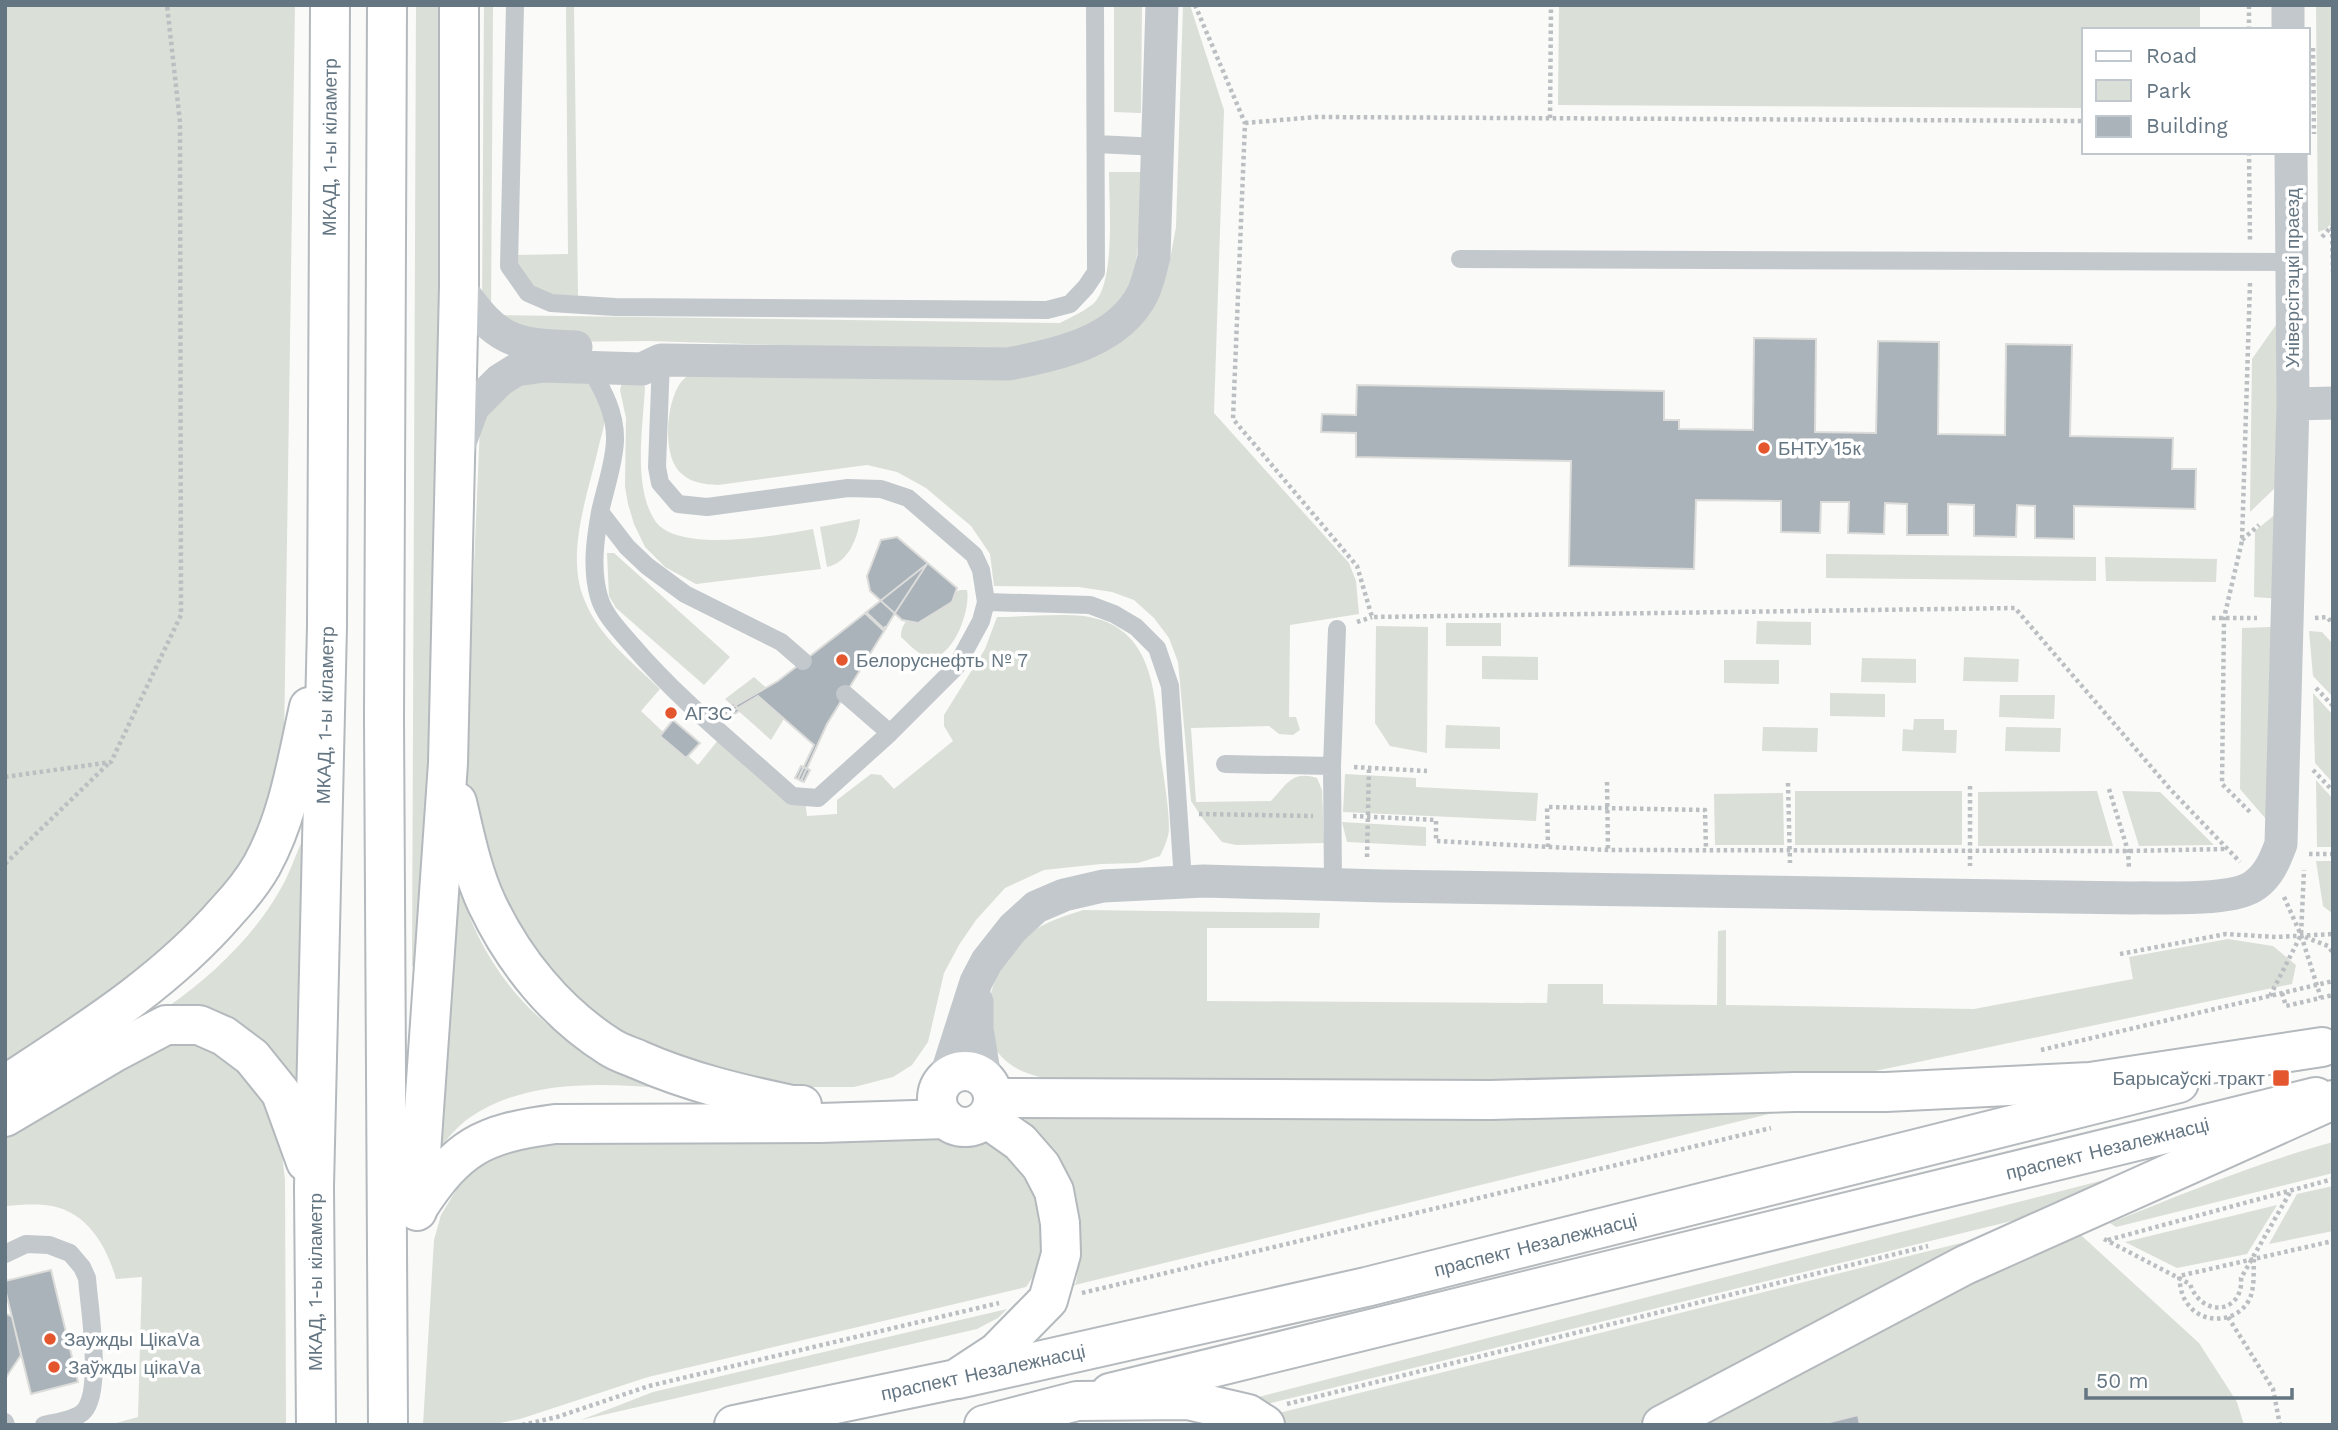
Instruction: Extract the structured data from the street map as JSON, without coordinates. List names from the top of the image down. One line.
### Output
{"streets":{"main road":["МКАД, 1-ы кіламетр","праспект Незалежнасці"],"street":["Універсітэцкі праезд"]},"places":{"other":["БНТУ 15к","Белоруснефть № 7","АГЗС","Заужды ЦікаVа","Заўжды цікаVа"],"transit":["Барысаўскі тракт"]},"legend":["Road","Park","Building"],"scale_bar":"50 m"}
